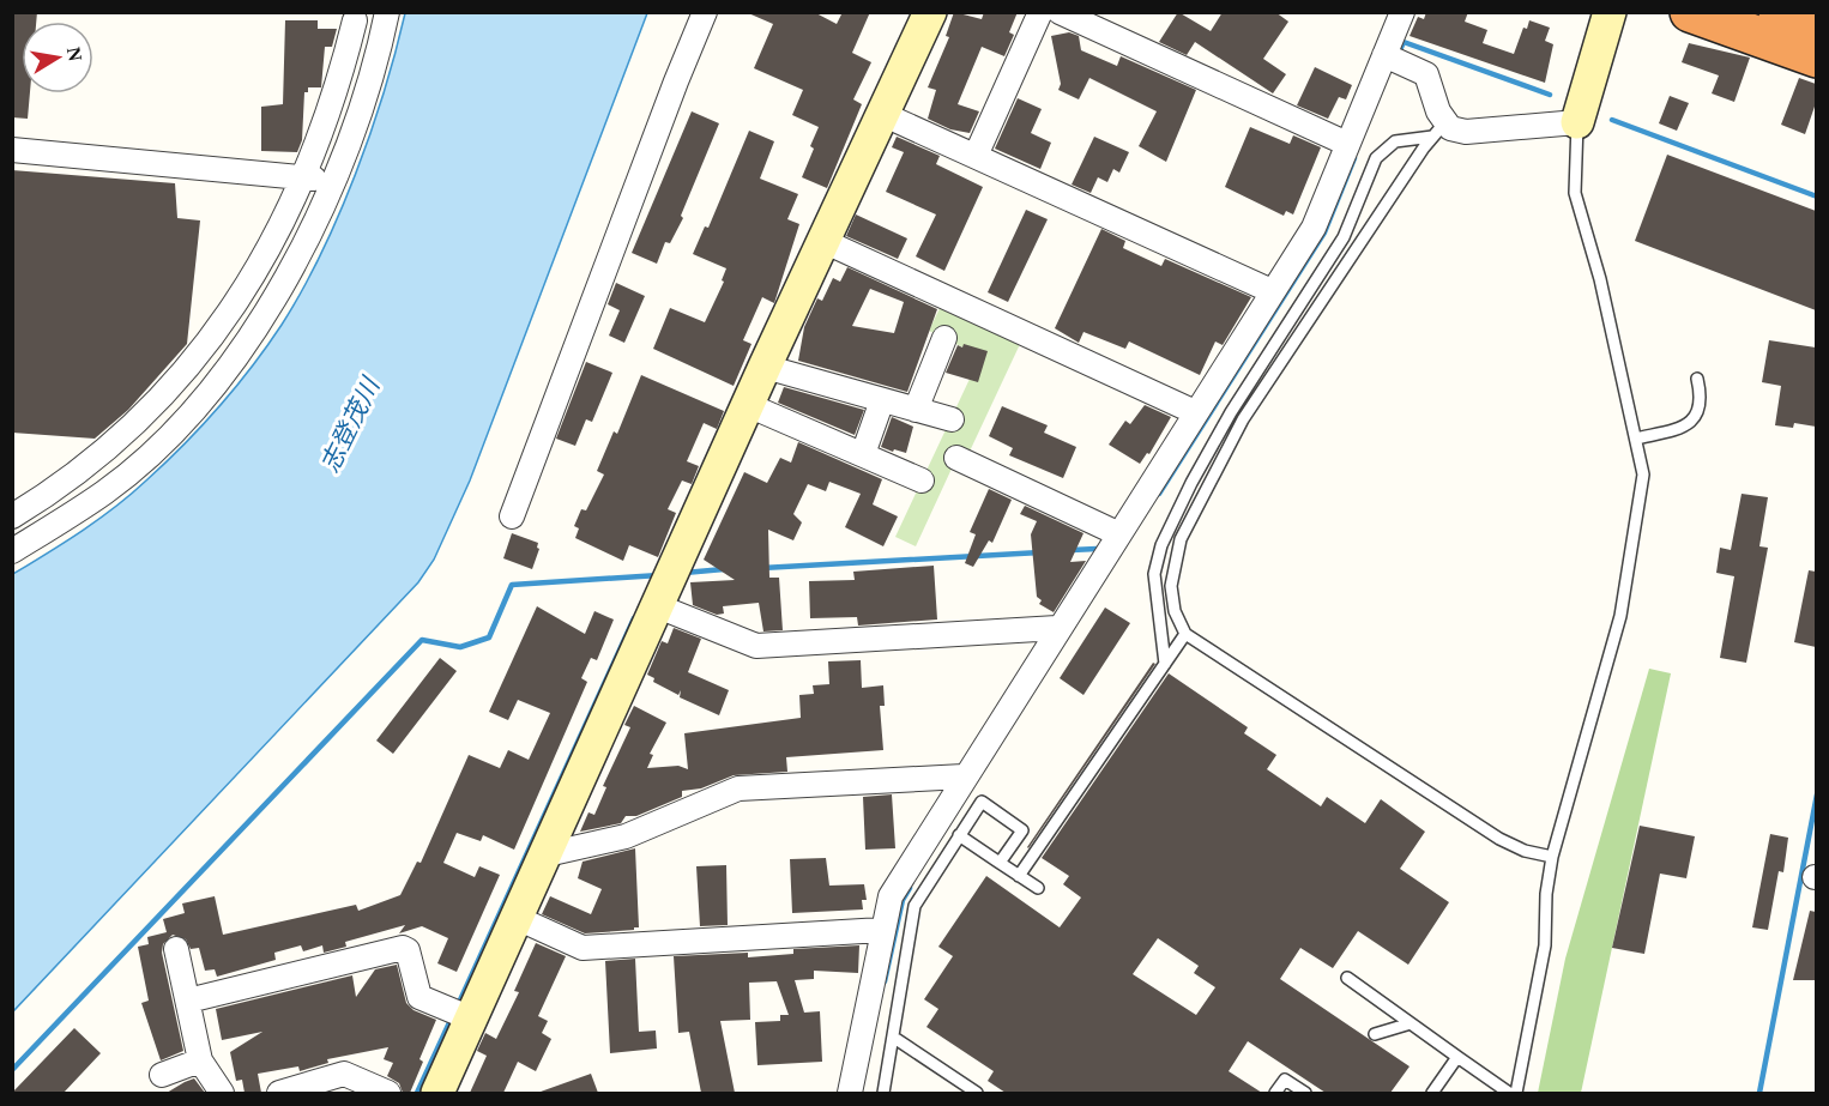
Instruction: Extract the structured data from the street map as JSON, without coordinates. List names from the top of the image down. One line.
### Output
{"water":["志登茂川"],"north":"right"}
